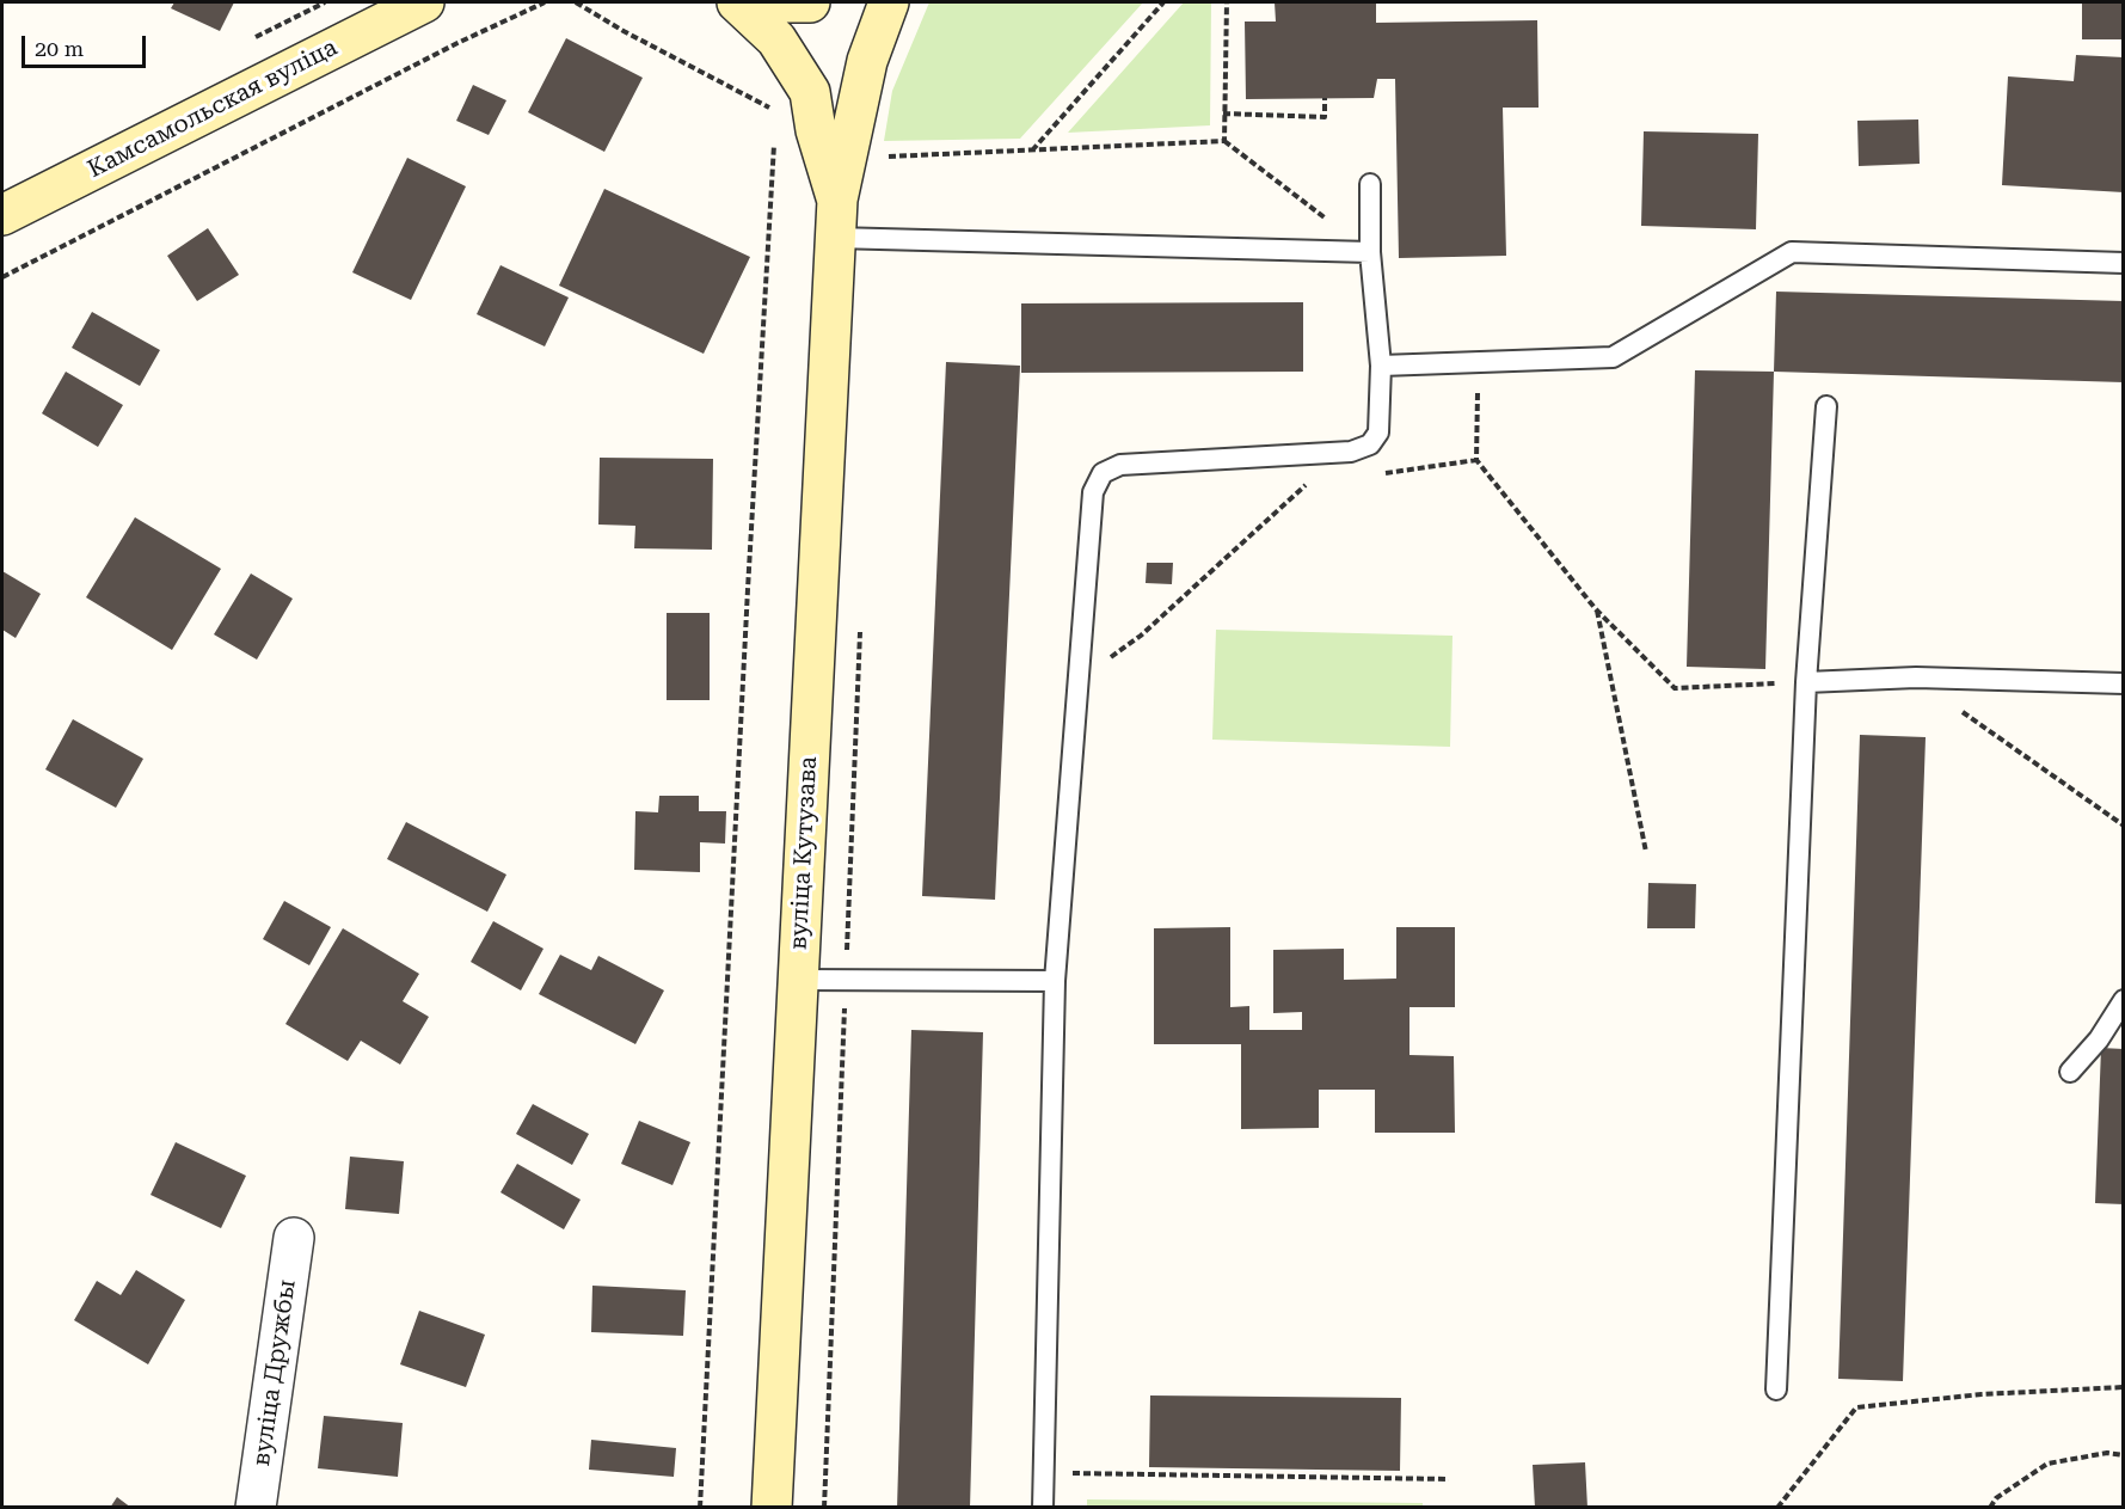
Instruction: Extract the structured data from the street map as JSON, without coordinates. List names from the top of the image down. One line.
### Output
{"streets":{"main road":["Камсамольская вуліца","вуліца Кутузава"],"street":["вуліца Дружбы"]},"scale_bar":"20 m"}
